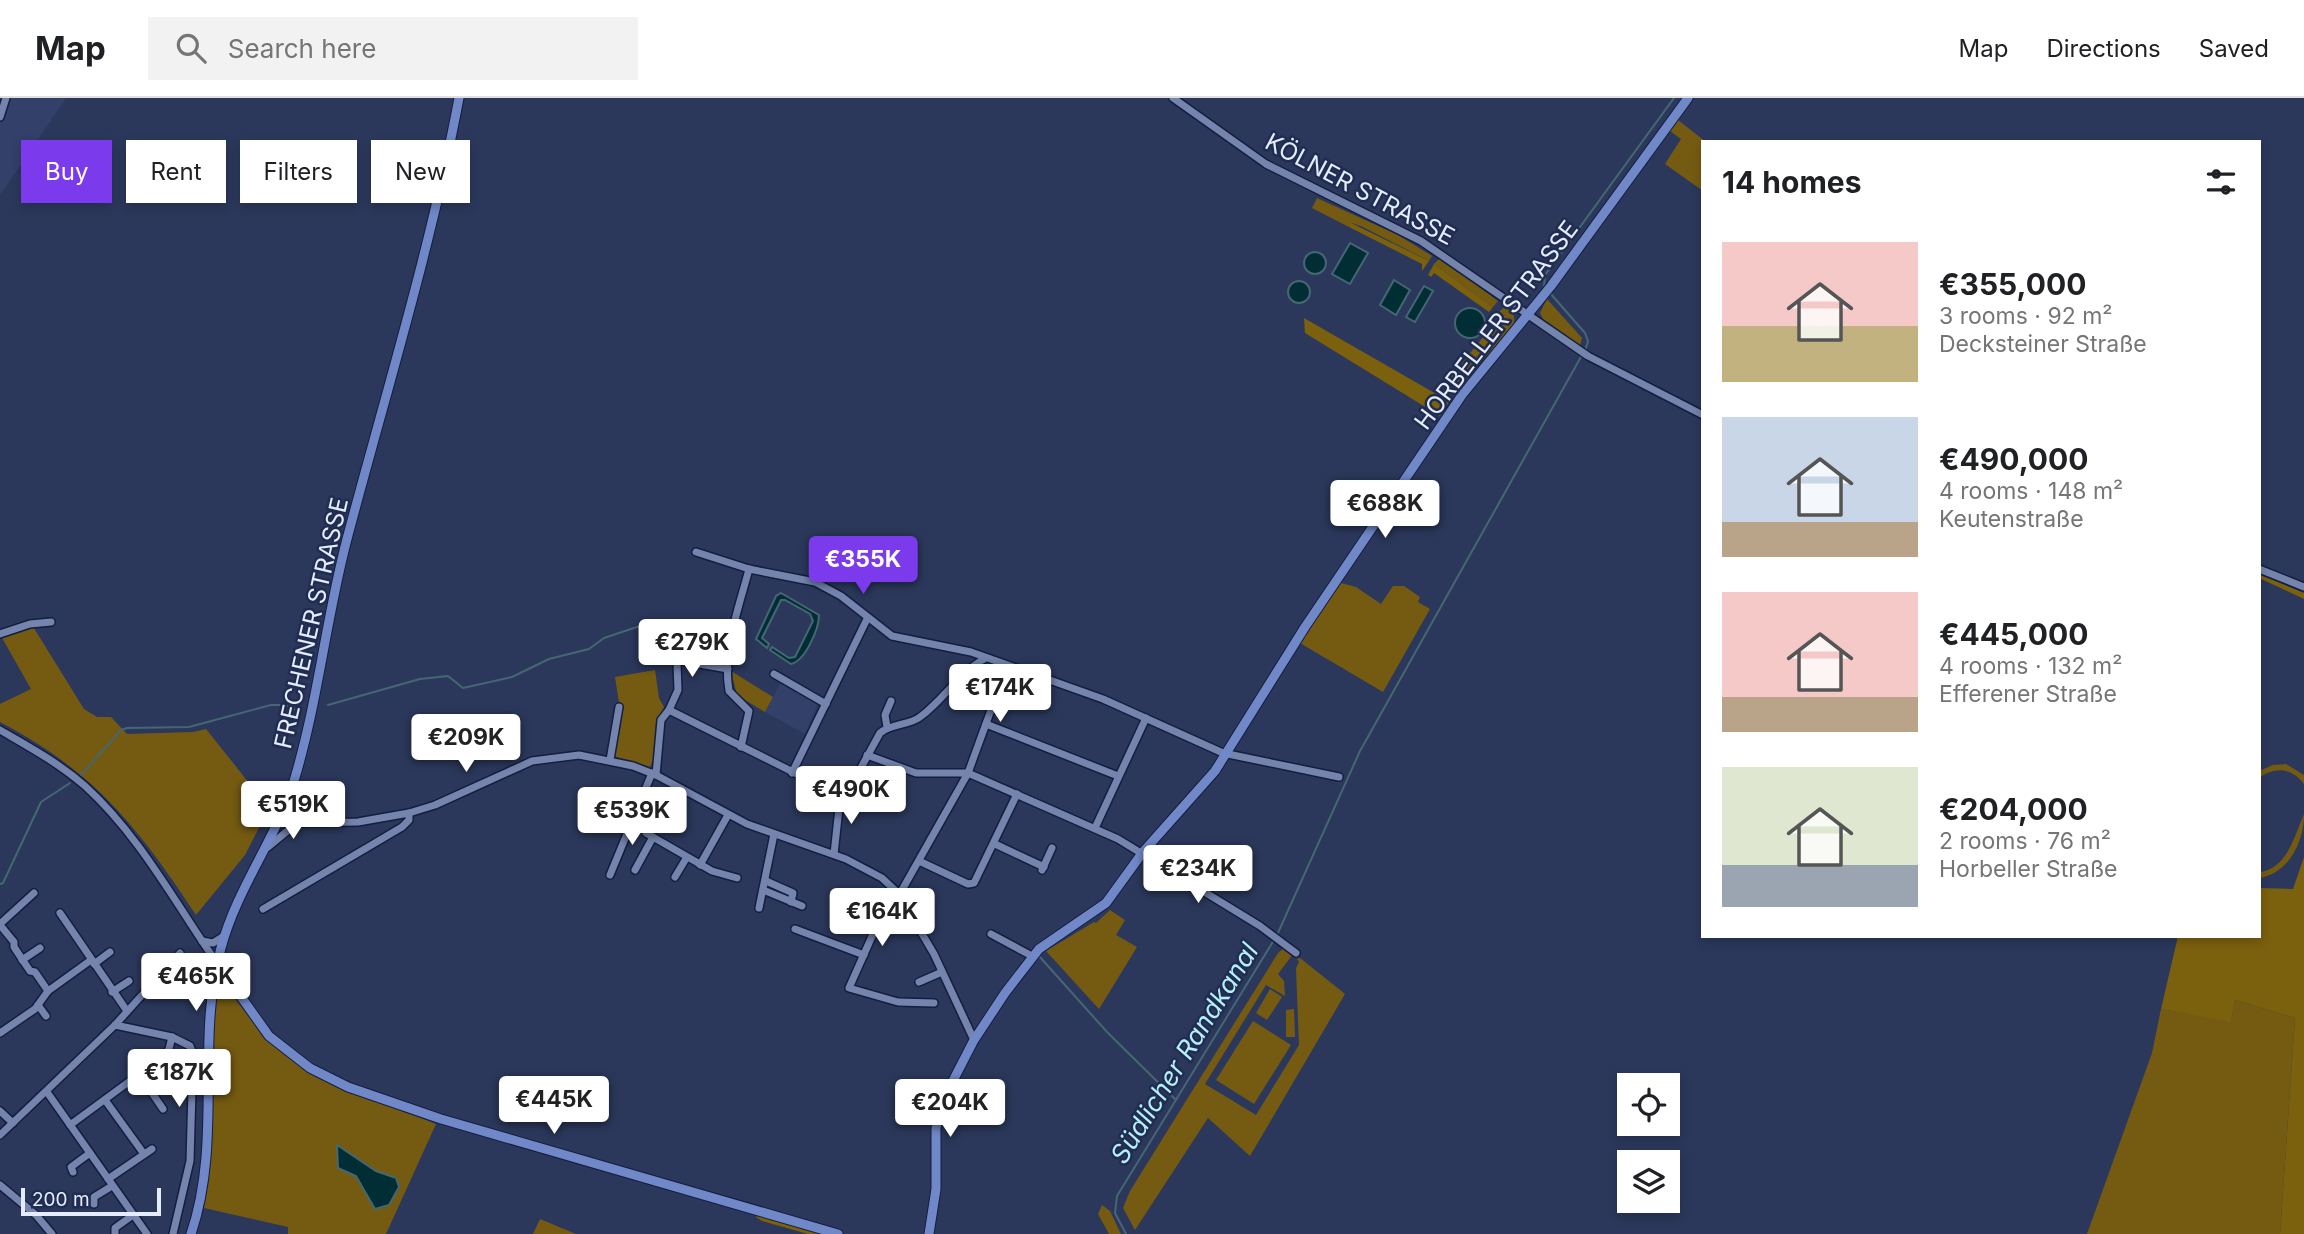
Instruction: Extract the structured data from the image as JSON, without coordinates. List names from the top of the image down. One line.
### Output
{"streets":{"main road":["HORBELLER STRASSE","FRECHENER STRASSE"],"street":["KÖLNER STRASSE"]},"crossings":[["KÖLNER STRASSE","HORBELLER STRASSE"]],"water":["Südlicher Randkanal"],"scale_bar":"200 m","page":{"header":"Map","search":"Search here","nav":["Map","Directions","Saved"],"chip":["Buy","Rent","Filters","New"],"heading":"14 homes","list":[{"name":"€355,000","note":"3 rooms · 92 m² · Decksteiner Straße"},{"name":"€490,000","note":"4 rooms · 148 m² · Keutenstraße"},{"name":"€445,000","note":"4 rooms · 132 m² · Efferener Straße"},{"name":"€204,000","note":"2 rooms · 76 m² · Horbeller Straße"}],"price":["€688K","€355K","€279K","€174K","€209K","€490K","€519K","€539K","€234K","€164K","€465K","€187K","€445K","€204K"],"scale":"200 m"}}
